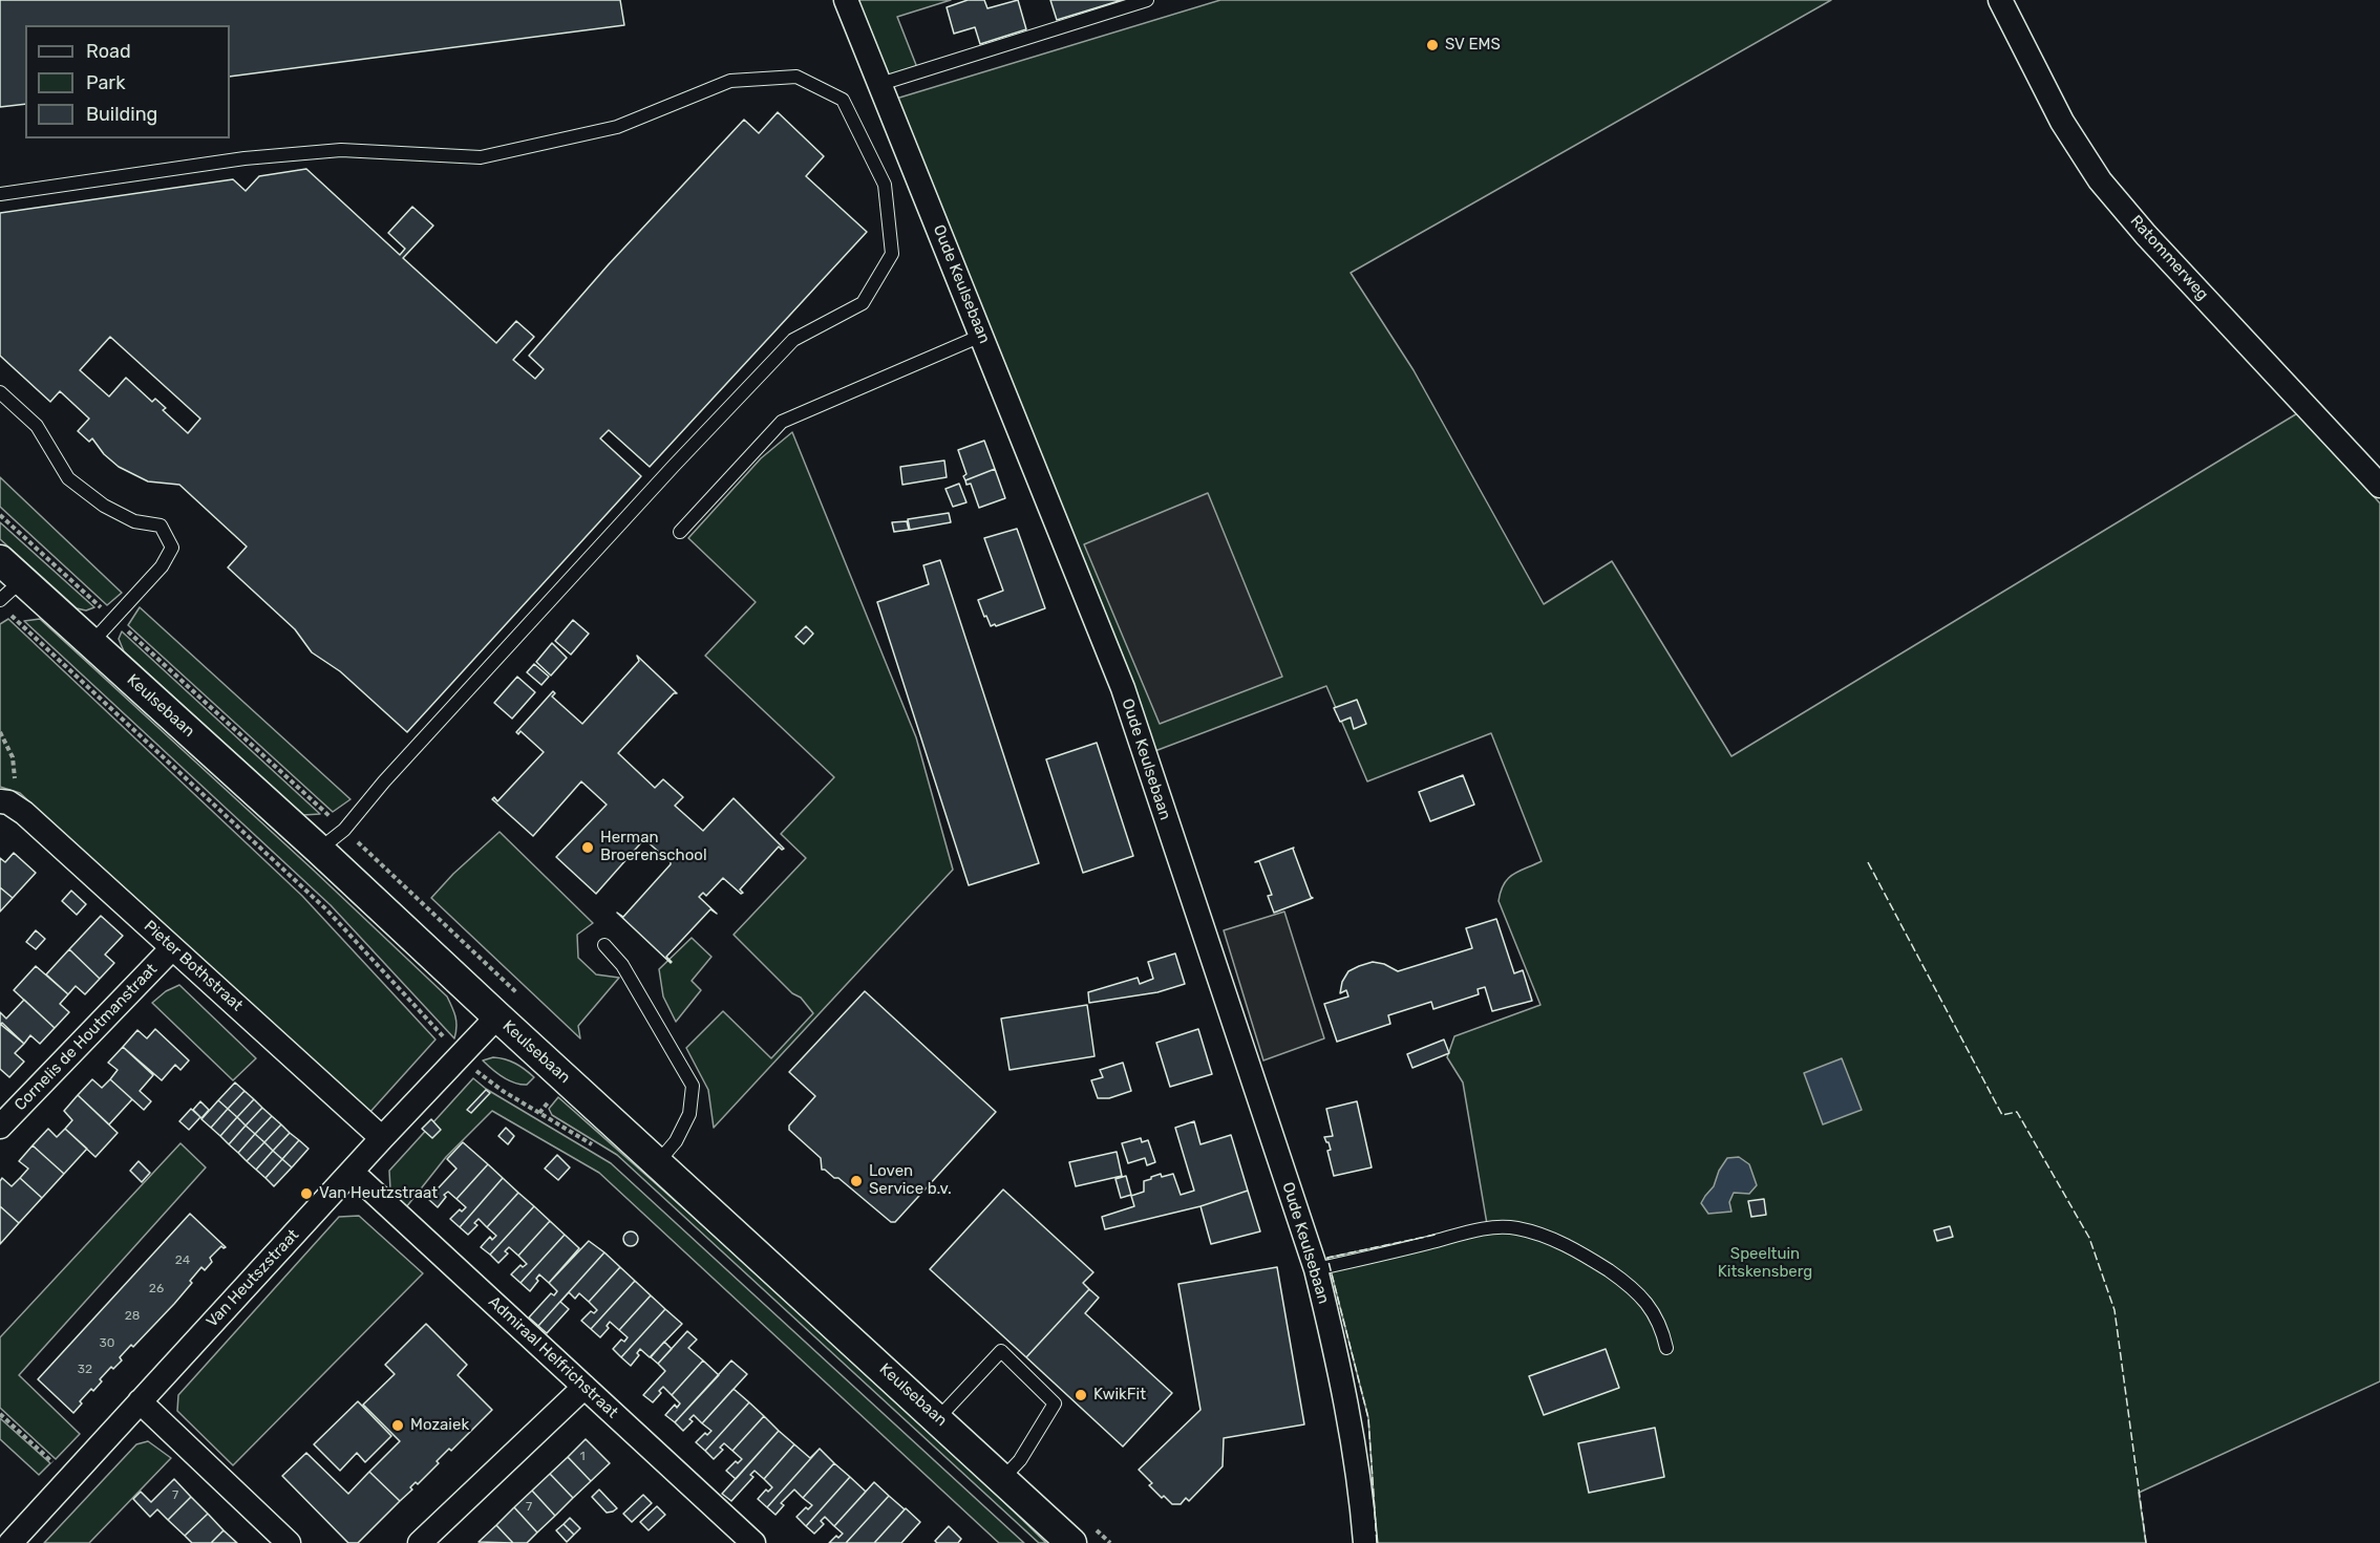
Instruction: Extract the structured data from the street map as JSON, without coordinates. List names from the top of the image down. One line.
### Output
{"streets":{"street":["Ratommerweg","Oude Keulsebaan","Keulsebaan","Pieter Bothstraat","Cornelis de Houtmanstraat","Van Heutszstraat","Admiraal Helfrichstraat"]},"crossings":[["Keulsebaan","Van Heutszstraat"],["Pieter Bothstraat","Cornelis de Houtmanstraat"],["Pieter Bothstraat","Van Heutszstraat"],["Van Heutszstraat","Admiraal Helfrichstraat"]],"parks":["Speeltuin Kitskensberg"],"places":["SV EMS","Herman Broerenschool","Loven Service b.v.","Van Heutzstraat","KwikFit","Mozaiek"],"house_numbers":["24","26","28","30","32","1","7","7"],"legend":["Road","Park","Building"]}
